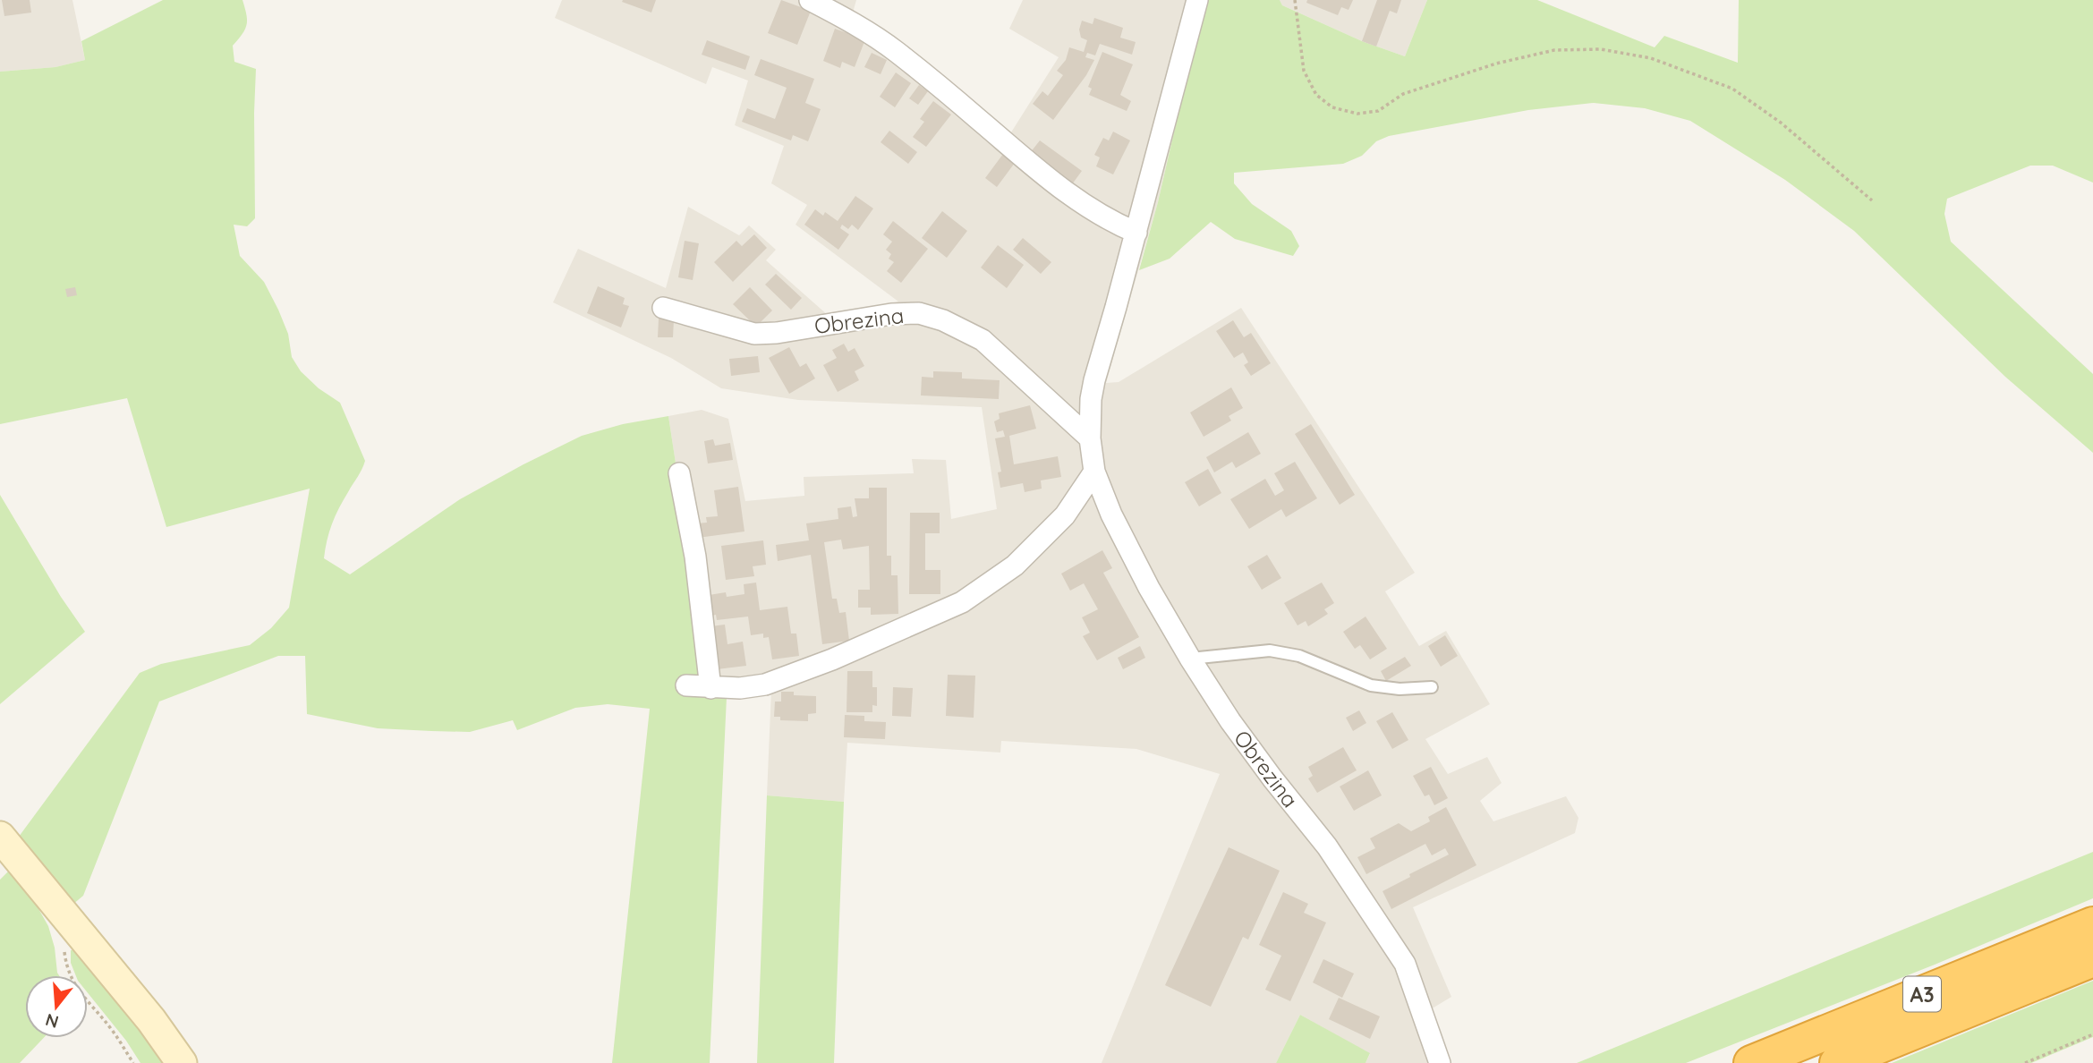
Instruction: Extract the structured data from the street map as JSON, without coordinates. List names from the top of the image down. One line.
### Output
{"streets":{"highway":["A3"],"street":["Obrezina"]},"north":"bottom"}
